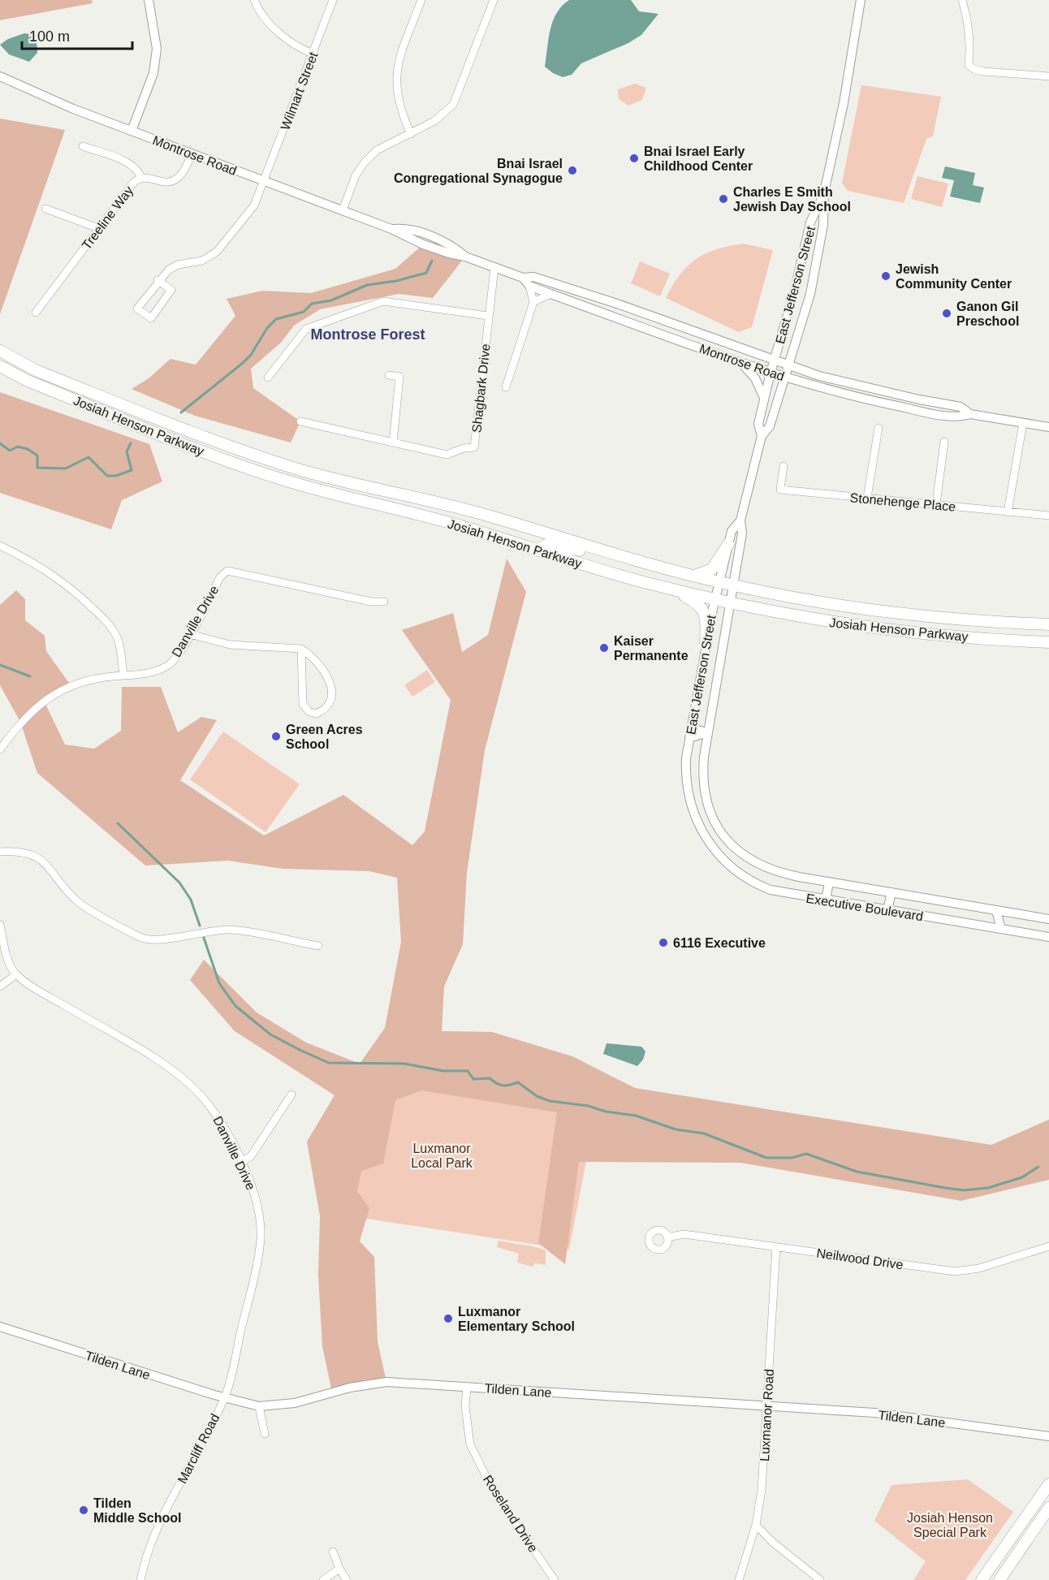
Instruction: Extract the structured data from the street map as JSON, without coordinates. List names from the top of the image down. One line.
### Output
{"streets":{"main road":["Josiah Henson Parkway"],"street":["Wilmart Street","Montrose Road","Treeline Way","East Jefferson Street","Shagbark Drive","Stonehenge Place","Danville Drive","Executive Boulevard","Neilwood Drive","Tilden Lane","Luxmanor Road","Marcliff Road","Roseland Drive"]},"crossings":[["Wilmart Street","Montrose Road"],["Montrose Road","Treeline Way"],["Montrose Road","East Jefferson Street"],["Montrose Road","Shagbark Drive"],["East Jefferson Street","Josiah Henson Parkway"],["East Jefferson Street","Executive Boulevard"],["Danville Drive","Tilden Lane"],["Danville Drive","Marcliff Road"],["Neilwood Drive","Luxmanor Road"],["Tilden Lane","Luxmanor Road"],["Tilden Lane","Marcliff Road"],["Tilden Lane","Roseland Drive"]],"districts":["Montrose Forest"],"parks":["Luxmanor Local Park","Josiah Henson Special Park"],"places":["Bnai Israel Early Childhood Center","Bnai Israel Congregational Synagogue","Charles E Smith Jewish Day School","Jewish Community Center","Ganon Gil Preschool","Kaiser Permanente","Green Acres School","6116 Executive","Luxmanor Elementary School","Tilden Middle School"],"scale_bar":"100 m"}
